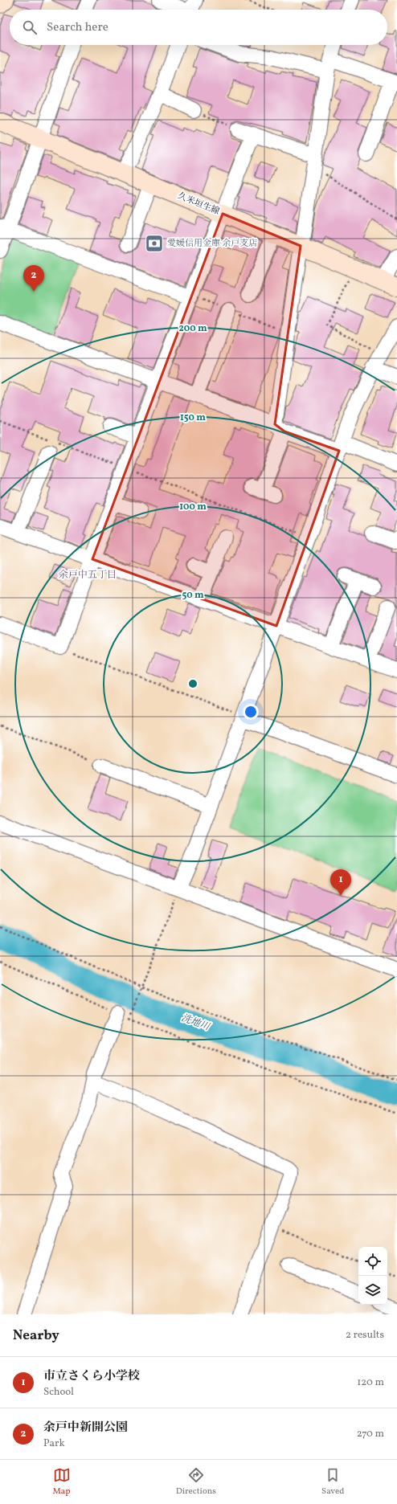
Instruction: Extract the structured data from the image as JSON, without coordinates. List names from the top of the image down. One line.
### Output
{"streets":{"main road":["久米垣生線"]},"districts":["余戸中五丁目"],"water":["洗地川"],"places":{"bank":["愛媛信用金庫 余戸支店"]},"page":{"search":"Search here","pins":["2","1"],"heading":["Nearby","2 results"],"list":[{"mark":"1","name":"市立さくら小学校","note":"School","value":"120 m"},{"mark":"2","name":"余戸中新開公園","note":"Park","value":"270 m"}],"nav":["Map","Directions","Saved"]},"rings":["200 m","150 m","100 m","50 m"]}
